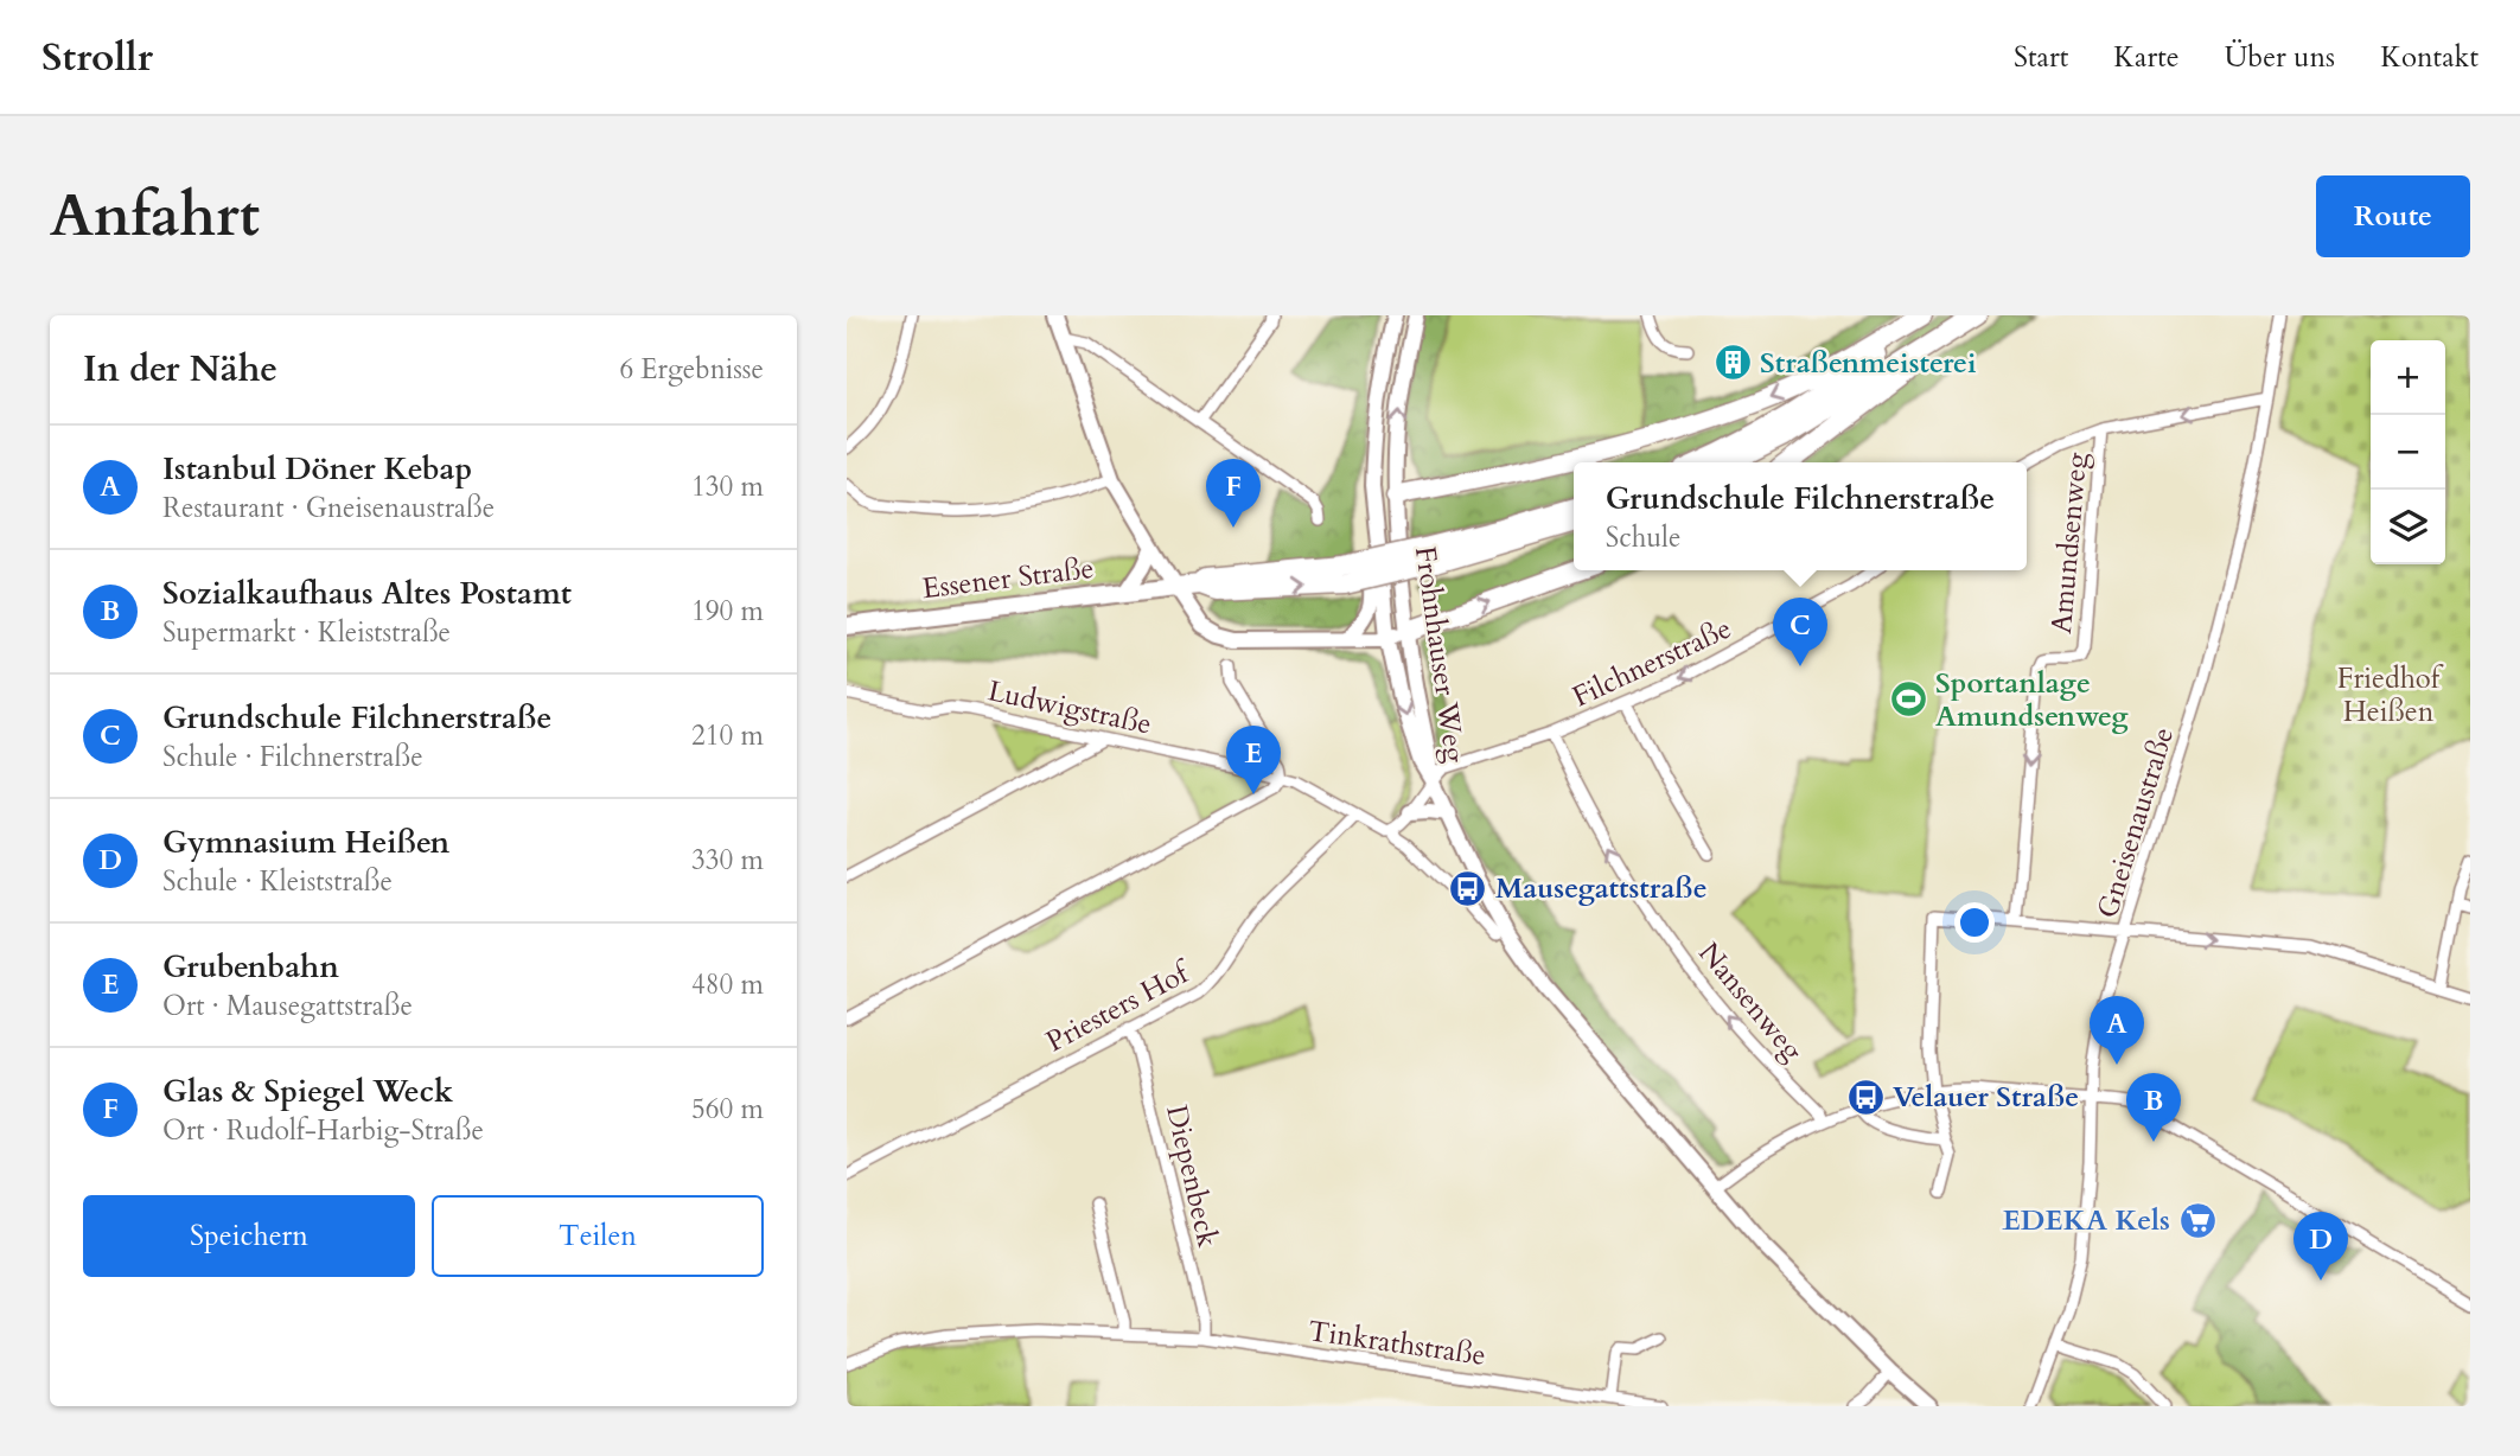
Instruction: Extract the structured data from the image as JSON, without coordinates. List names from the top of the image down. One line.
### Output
{"streets":{"main road":["Essener Straße","Frohnhauser Weg"],"street":["Amundsenweg","Filchnerstraße","Ludwigstraße","Gneisenaustraße","Nansenweg","Priesters Hof","Diepenbeck","Tinkrathstraße"]},"crossings":[["Frohnhauser Weg","Filchnerstraße"],["Filchnerstraße","Nansenweg"],["Priesters Hof","Diepenbeck"],["Diepenbeck","Tinkrathstraße"]],"one_way":["Amundsenweg","Filchnerstraße"],"parks":["Friedhof Heißen"],"places":{"building":["Straßenmeisterei"],"sports":["Sportanlage Amundsenweg"],"bus stop":["Mausegattstraße","Velauer Straße"],"supermarket":["EDEKA Kels"]},"page":{"header":"Strollr","nav":["Start","Karte","Über uns","Kontakt"],"buttons":["Route",["Speichern","Teilen"]],"title":"Anfahrt","heading":["In der Nähe","6 Ergebnisse"],"map_buttons":["+","−"],"list":[{"mark":"A","name":"Istanbul Döner Kebap","note":"Restaurant · Gneisenaustraße","value":"130 m"},{"mark":"B","name":"Sozialkaufhaus Altes Postamt","note":"Supermarkt · Kleiststraße","value":"190 m"},{"mark":"C","name":"Grundschule Filchnerstraße","note":"Schule · Filchnerstraße","value":"210 m"},{"mark":"D","name":"Gymnasium Heißen","note":"Schule · Kleiststraße","value":"330 m"},{"mark":"E","name":"Grubenbahn","note":"Ort · Mausegattstraße","value":"480 m"},{"mark":"F","name":"Glas & Spiegel Weck","note":"Ort · Rudolf-Harbig-Straße","value":"560 m"}],"pins":["F","C","E","A","B","D"],"popup":["Grundschule Filchnerstraße","Schule"]}}
